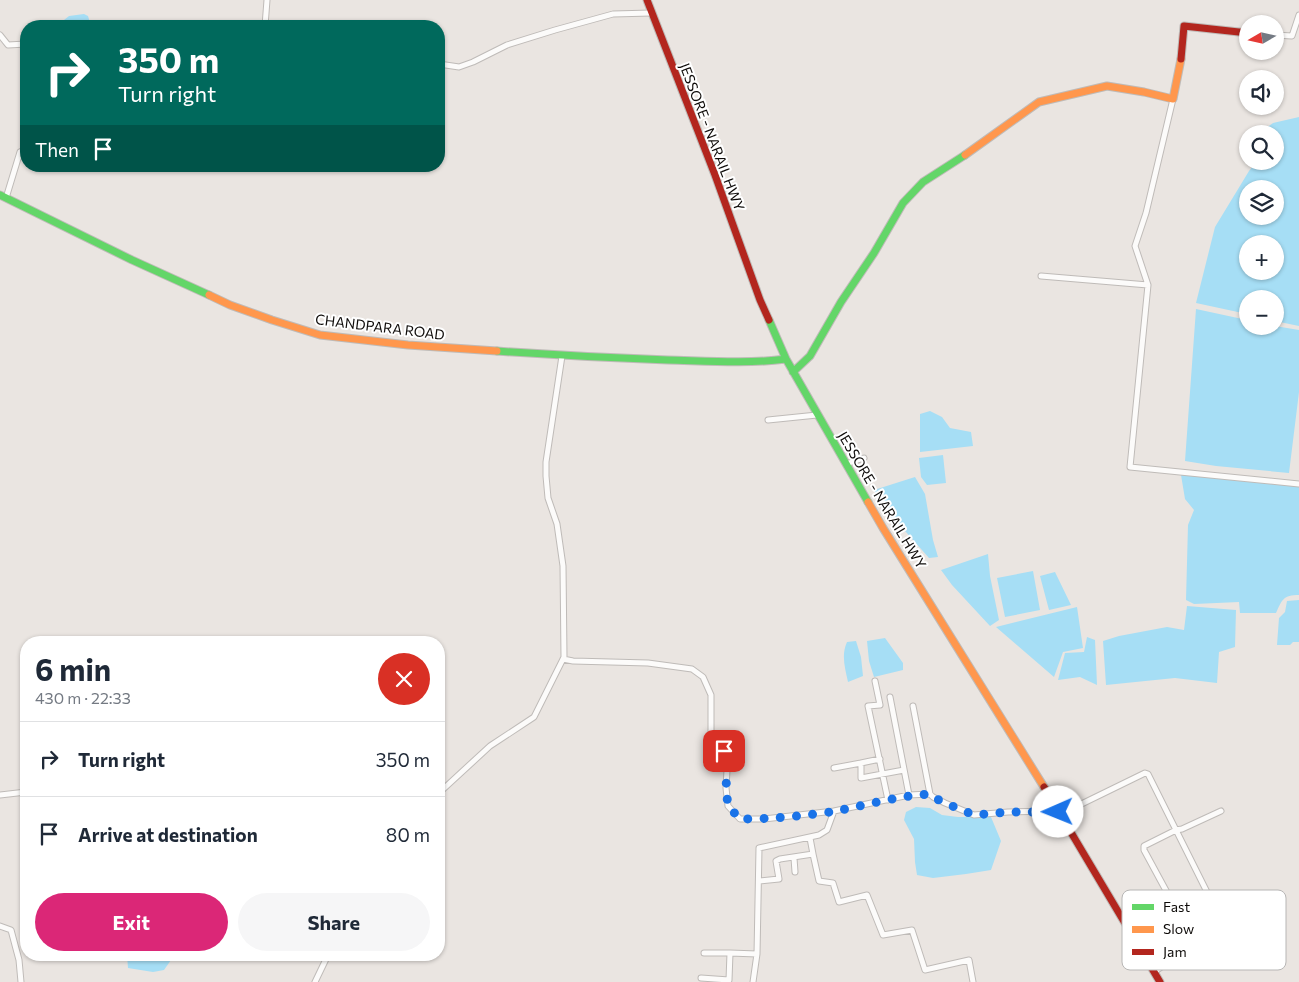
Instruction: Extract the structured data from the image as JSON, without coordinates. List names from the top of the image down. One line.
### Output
{"streets":{"main road":["JESSORE - NARAIL HWY","CHANDPARA ROAD"]},"crossings":[["JESSORE - NARAIL HWY","CHANDPARA ROAD"]],"legend":["Fast","Slow","Jam"],"north":"left","page":{"map_buttons":["+","−"],"turn":["350 m","Turn right"],"then":"Then","heading":["6 min","430 m · 22:33"],"list":[{"name":"Turn right","value":"350 m"},{"name":"Arrive at destination","value":"80 m"}],"buttons":["Exit","Share"]}}
